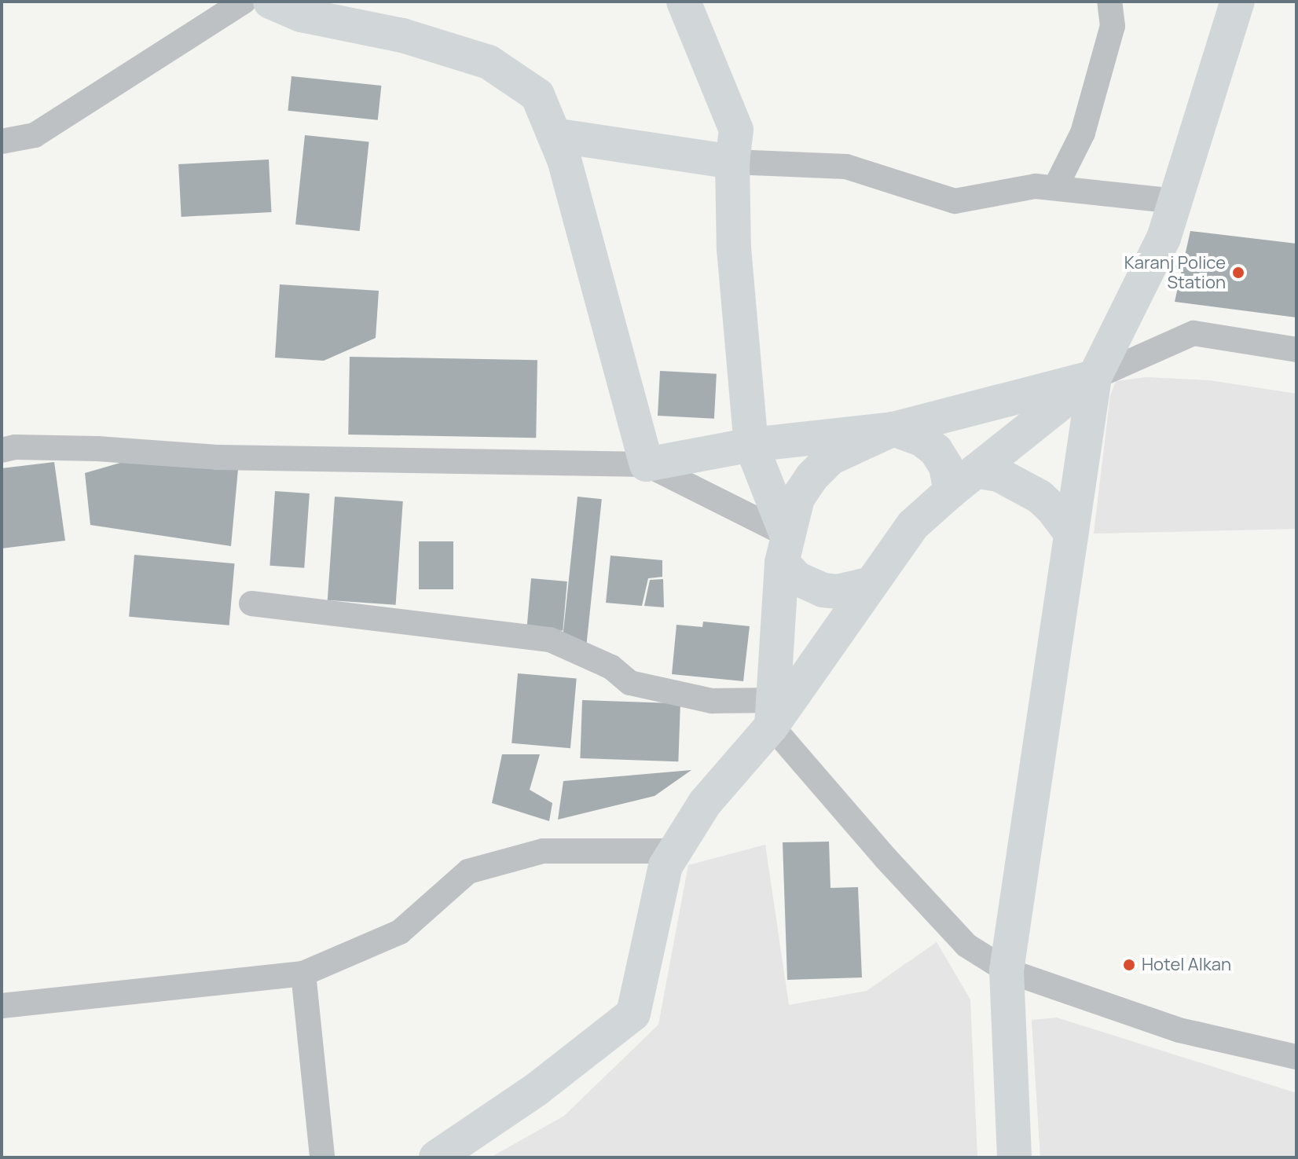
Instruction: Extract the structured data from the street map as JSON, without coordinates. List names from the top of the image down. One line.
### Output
{"places":["Karanj Police Station","Hotel Alkan"]}
